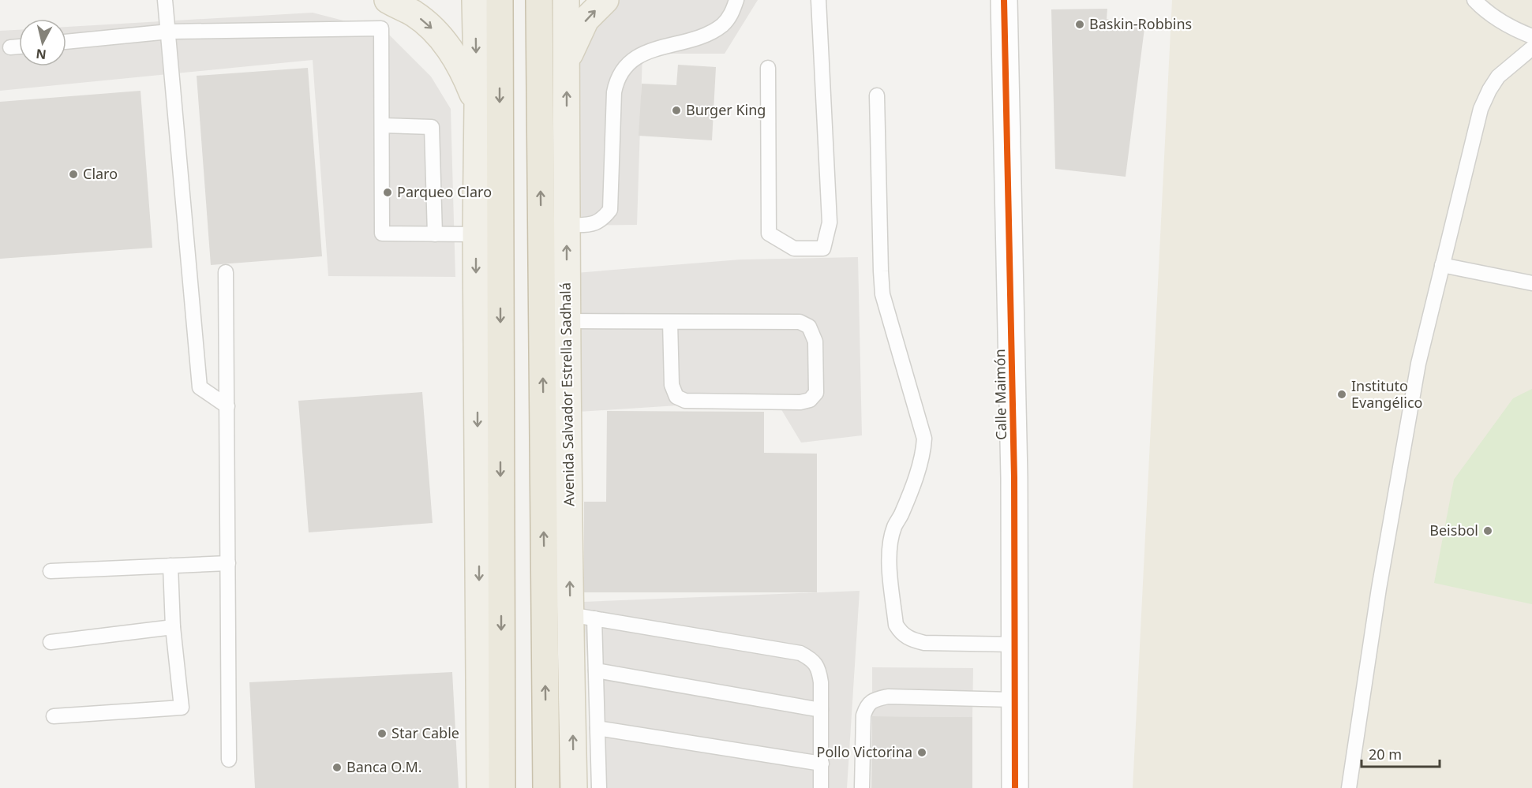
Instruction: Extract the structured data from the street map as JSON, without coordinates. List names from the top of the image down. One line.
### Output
{"streets":{"highway":["Avenida Salvador Estrella Sadhalá"],"street":["Calle Maimón"]},"places":["Baskin-Robbins","Burger King","Claro","Parqueo Claro","Instituto Evangélico","Beisbol","Star Cable","Pollo Victorina","Banca O.M."],"scale_bar":"20 m","north":"bottom"}
